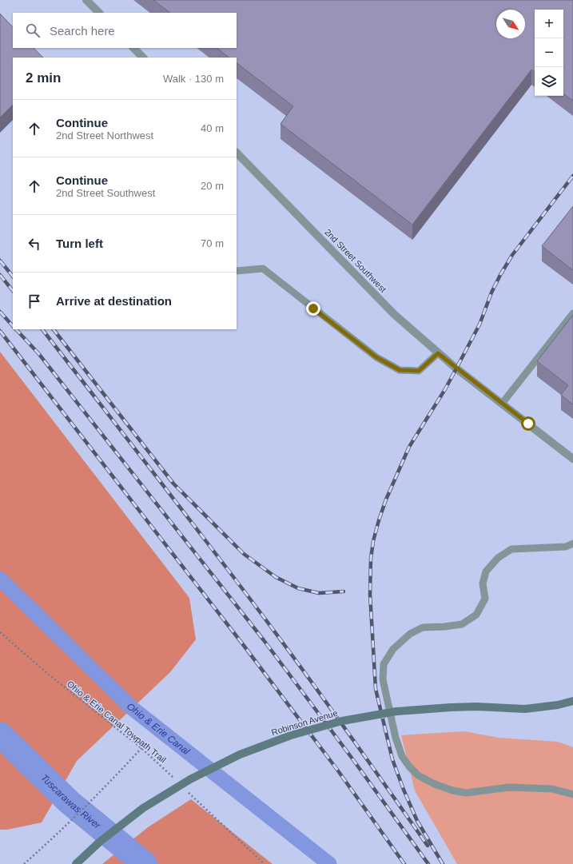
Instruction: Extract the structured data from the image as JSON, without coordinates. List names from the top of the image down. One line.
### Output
{"streets":{"main road":["Robinson Avenue"],"street":["2nd Street Southwest"],"path":["Ohio & Erie Canal Towpath Trail"]},"water":["Ohio & Erie Canal","Tuscarawas River"],"north":"bottom right","page":{"map_buttons":["+","−"],"search":"Search here","heading":["2 min","Walk · 130 m"],"list":[["Continue","2nd Street Northwest","40 m"],["Continue","2nd Street Southwest","20 m"],["Turn left","70 m"],"Arrive at destination"]}}
